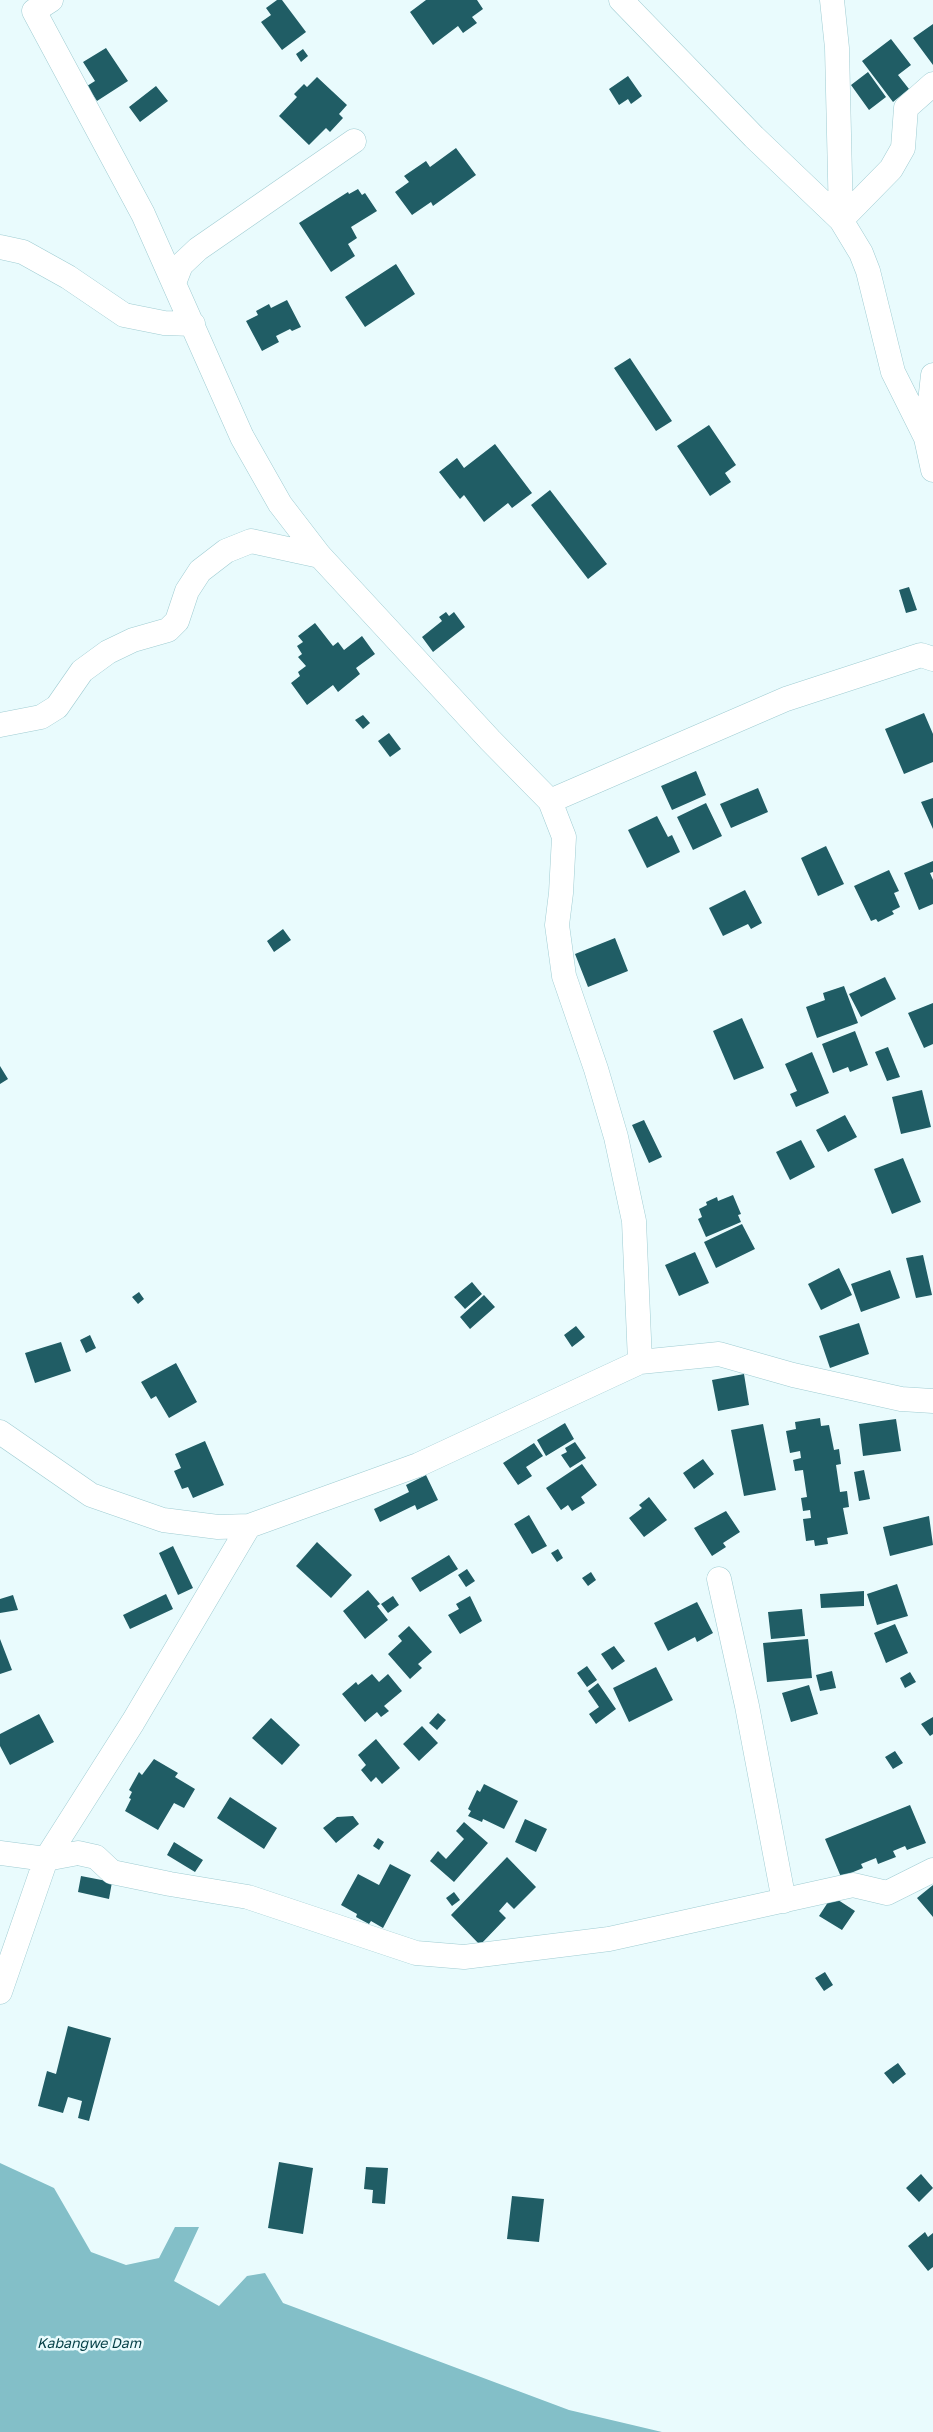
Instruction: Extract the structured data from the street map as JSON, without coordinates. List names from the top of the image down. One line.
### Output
{"water":["Kabangwe Dam"]}
